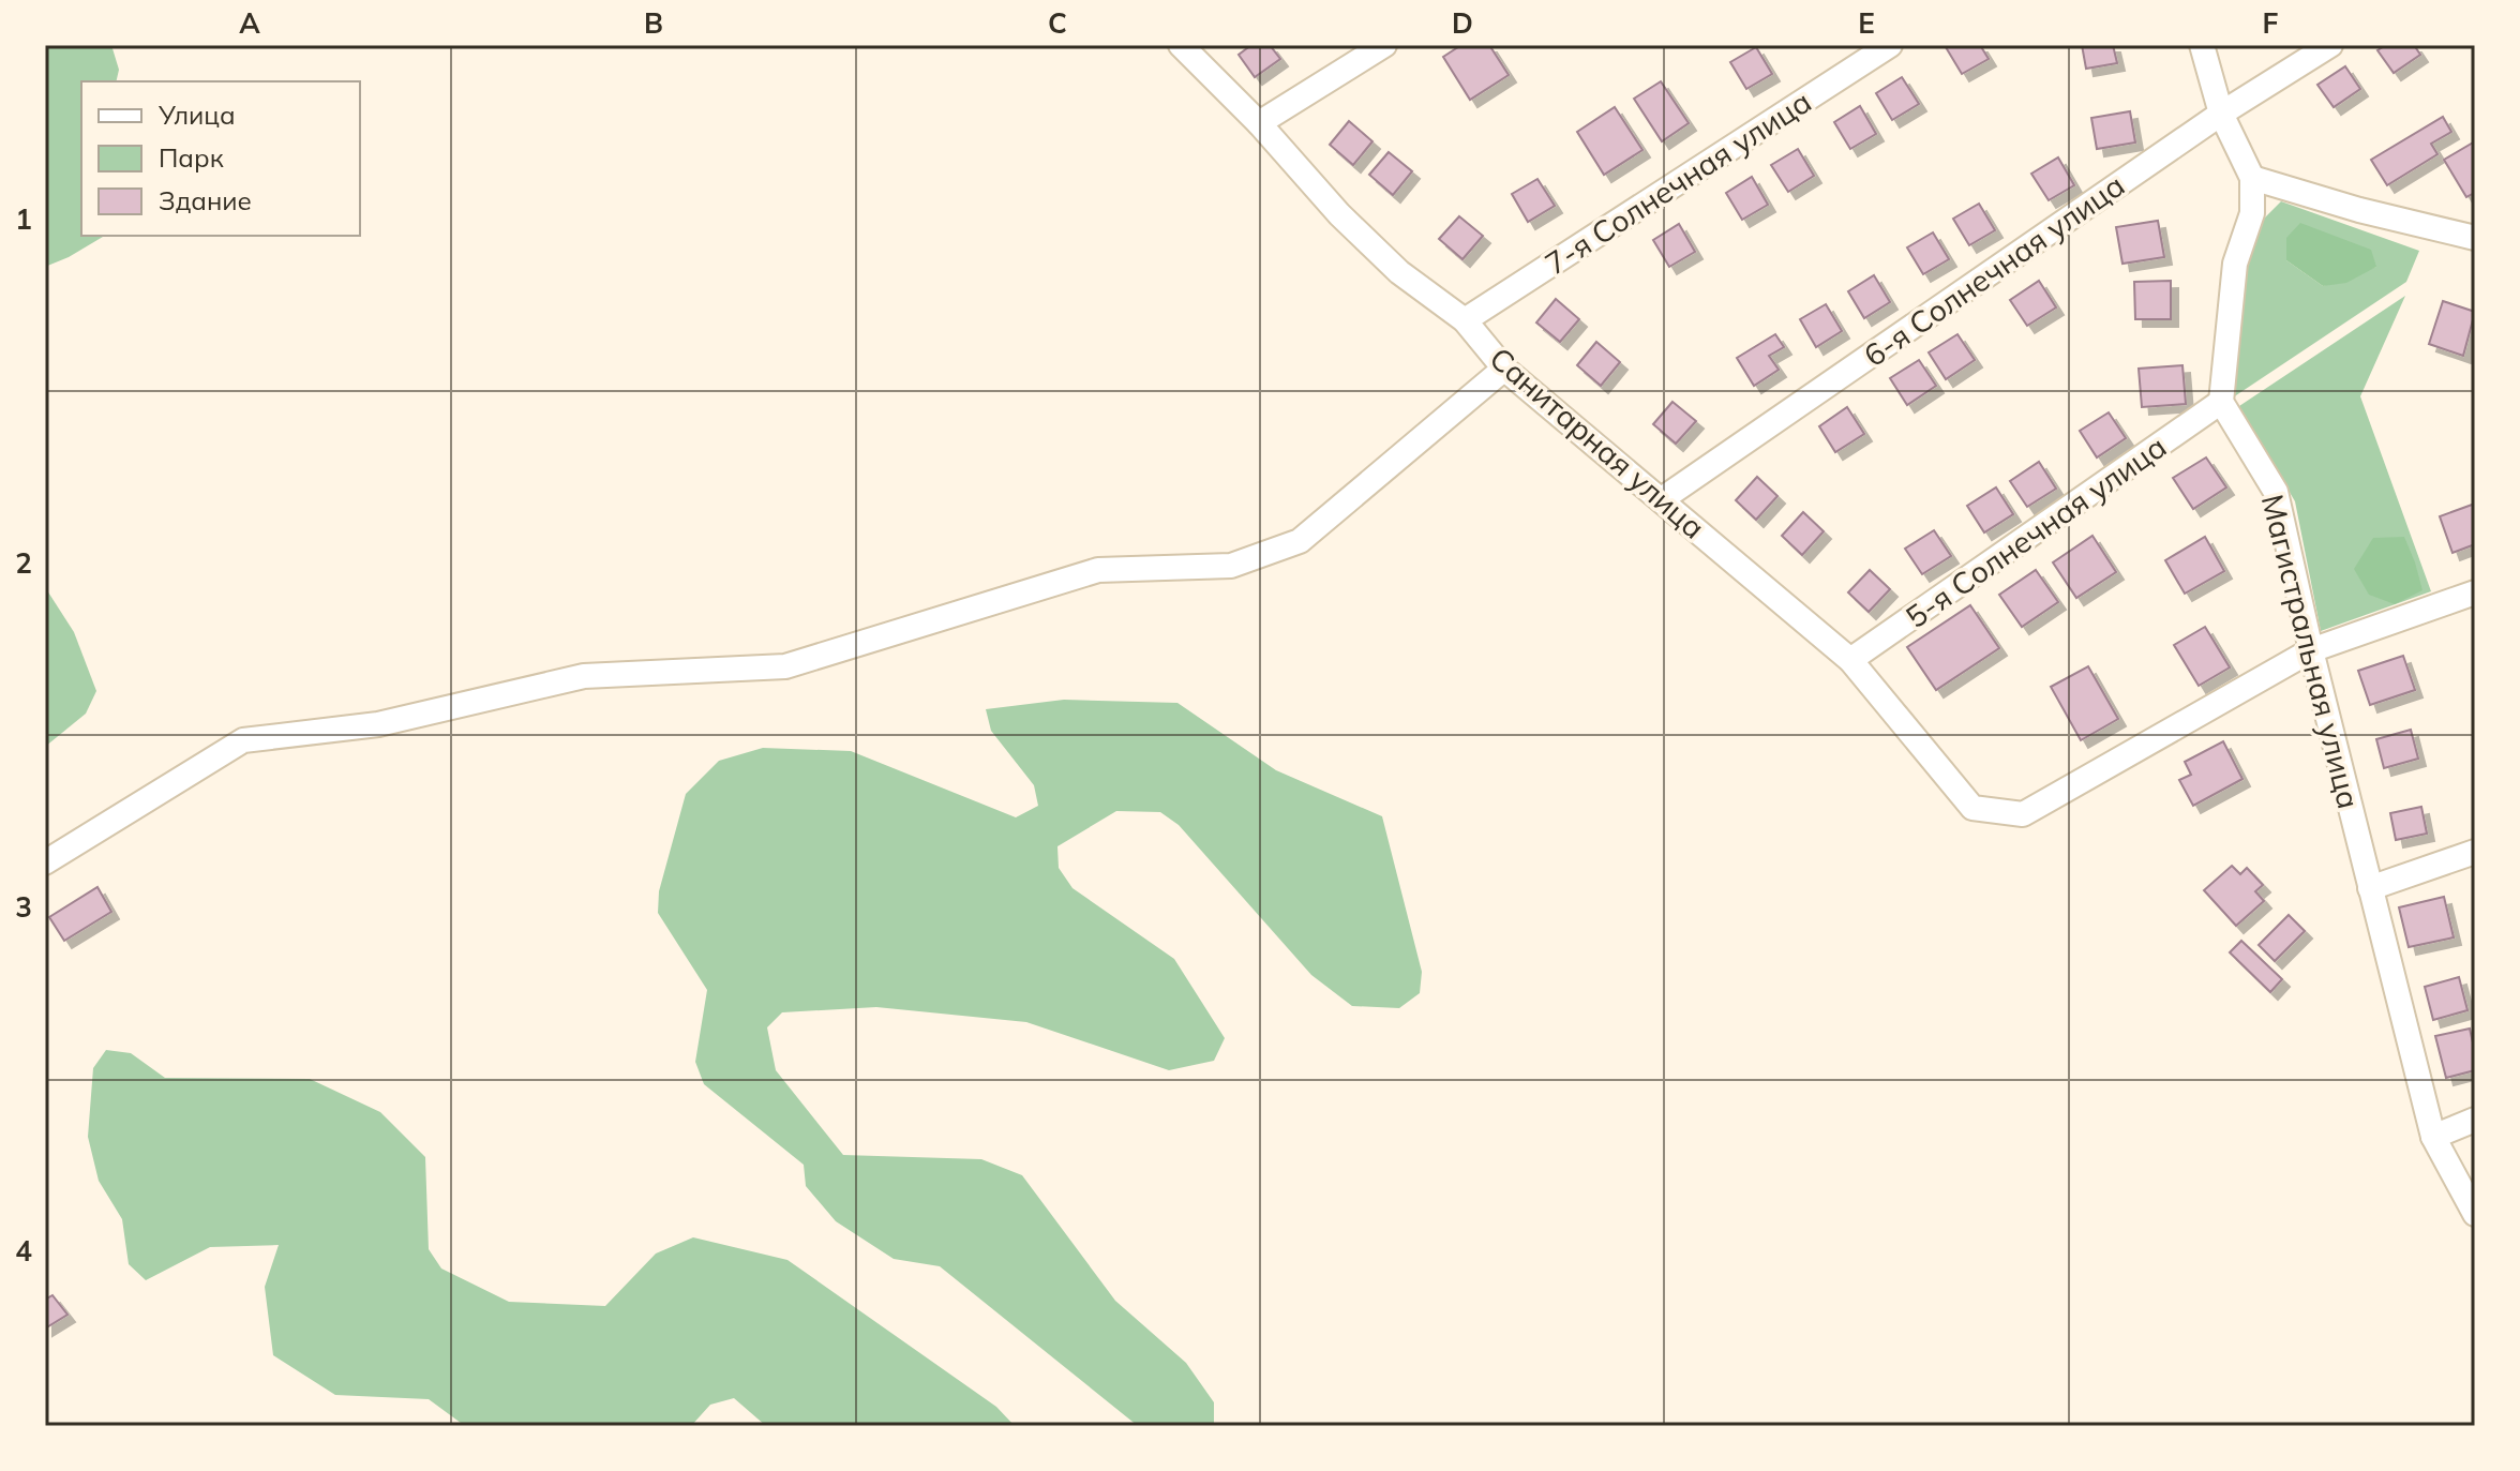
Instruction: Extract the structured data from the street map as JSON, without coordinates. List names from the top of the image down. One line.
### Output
{"streets":{"street":["7-я Солнечная улица","6-я Солнечная улица","Санитарная улица","5-я Солнечная улица","Магистральная улица"]},"crossings":[["7-я Солнечная улица","Санитарная улица"],["6-я Солнечная улица","Санитарная улица"],["Санитарная улица","5-я Солнечная улица"],["Санитарная улица","Магистральная улица"],["5-я Солнечная улица","Магистральная улица"]],"legend":["Улица","Парк","Здание"],"grid":{"columns":["A","B","C","D","E","F"],"rows":["1","2","3","4"]}}
